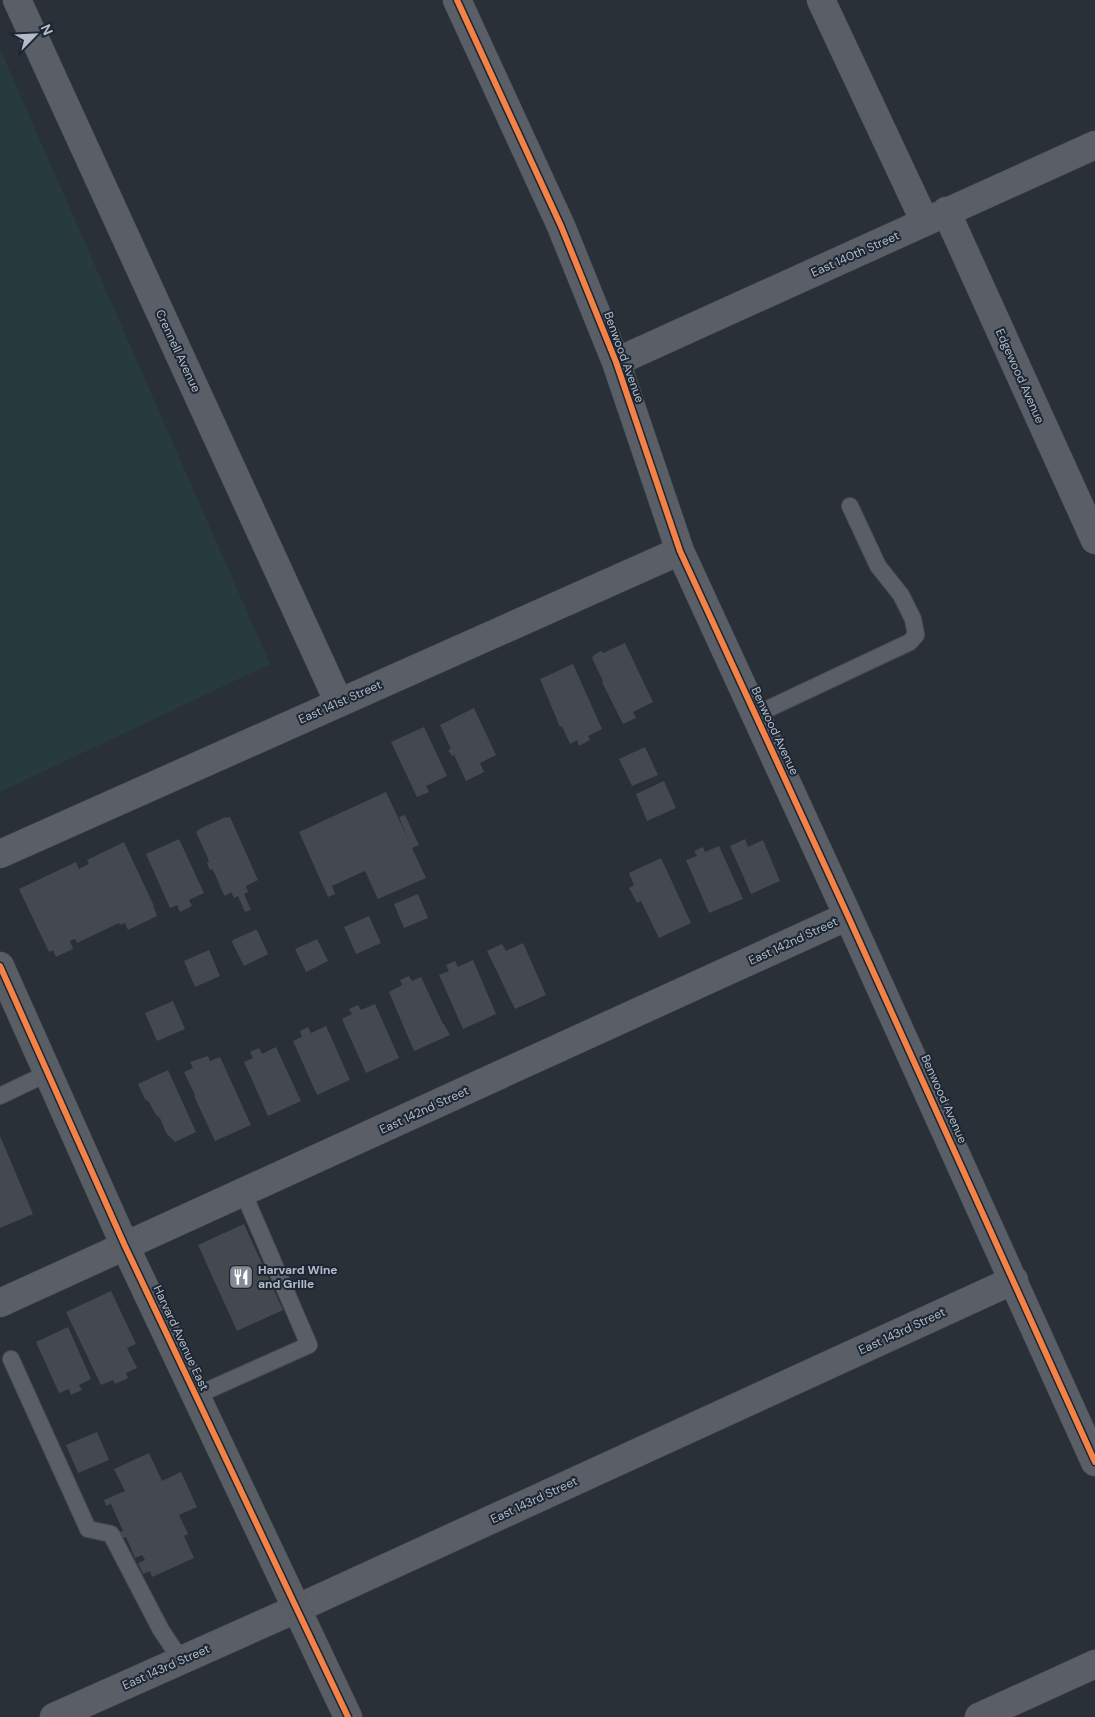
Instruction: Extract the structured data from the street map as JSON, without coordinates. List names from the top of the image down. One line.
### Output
{"streets":{"main road":["Harvard Avenue East"],"street":["East 140th Street","Crennell Avenue","Benwood Avenue","Edgewood Avenue","East 141st Street","East 142nd Street","East 143rd Street"]},"crossings":[["East 140th Street","Benwood Avenue"],["East 140th Street","Edgewood Avenue"],["Crennell Avenue","East 141st Street"],["Benwood Avenue","East 141st Street"],["Benwood Avenue","East 142nd Street"],["Benwood Avenue","East 143rd Street"],["East 142nd Street","Harvard Avenue East"],["East 143rd Street","Harvard Avenue East"]],"places":{"restaurant":["Harvard Wine and Grille"]},"north":"top right"}
